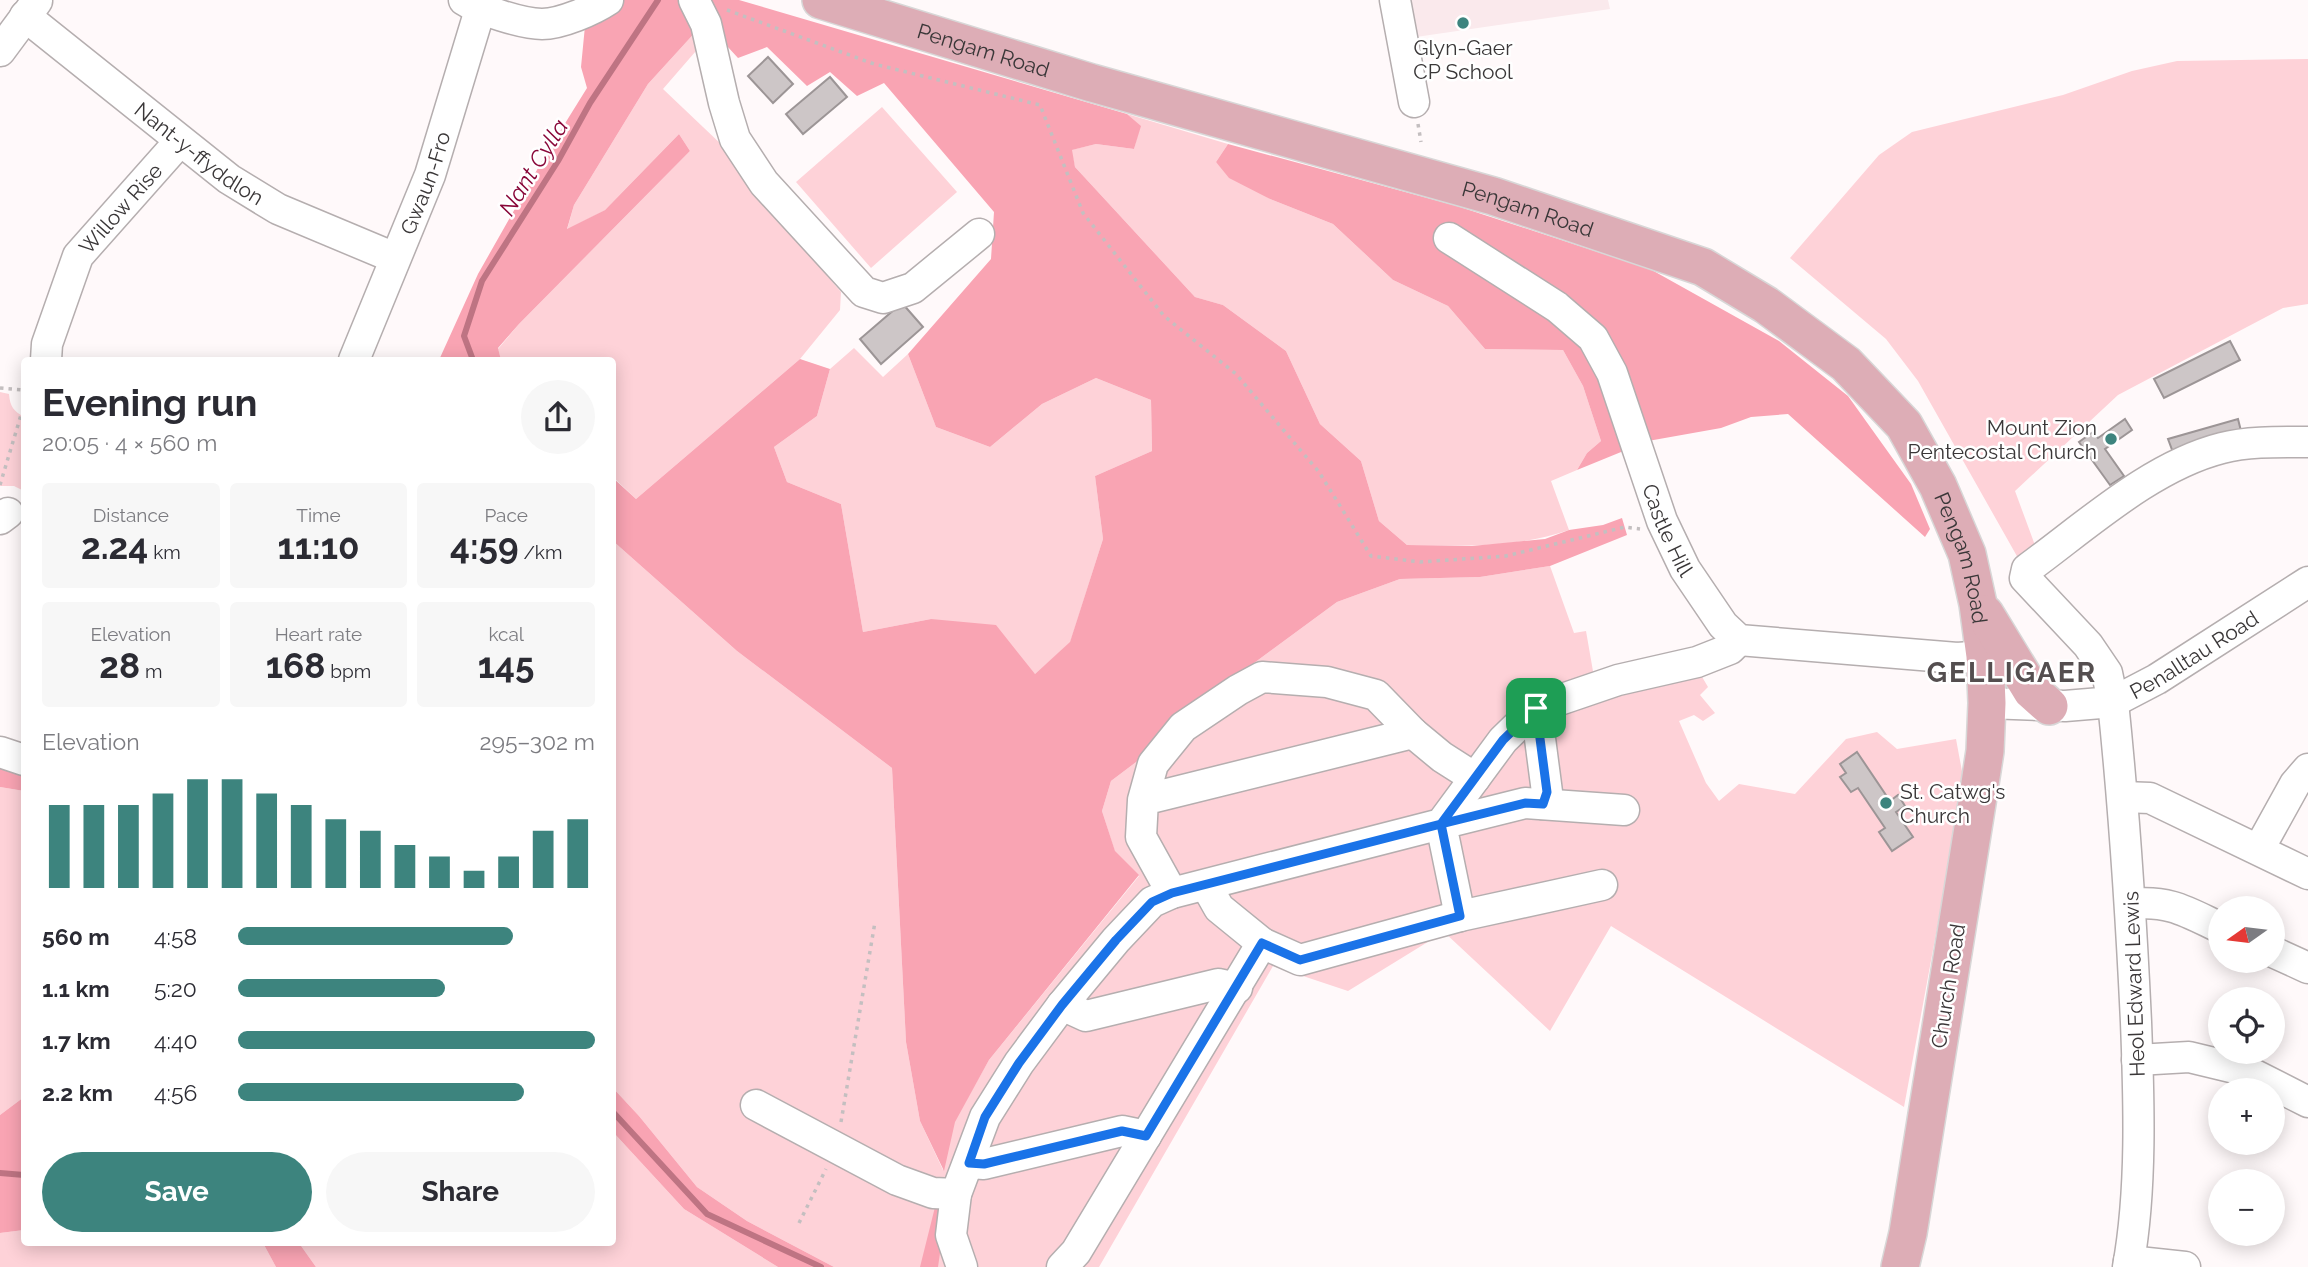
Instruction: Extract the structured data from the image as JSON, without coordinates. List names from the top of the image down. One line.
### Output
{"streets":{"main road":["Pengam Road","Church Road"],"street":["Nant-y-ffyddlon","Gwaun-Fro","Willow Rise","Castle Hill","Penalltau Road","Heol Edward Lewis"]},"crossings":[["Pengam Road","Penalltau Road"],["Pengam Road","Church Road"],["Nant-y-ffyddlon","Gwaun-Fro"],["Nant-y-ffyddlon","Willow Rise"],["Penalltau Road","Heol Edward Lewis"],["Penalltau Road","Church Road"]],"districts":["GELLIGAER"],"water":["Nant Cylla"],"places":["Glyn-Gaer CP School","Mount Zion Pentecostal Church","St. Catwg's Church"],"north":"left","page":{"heading":["Evening run","20:05 · 4 × 560 m"],"stats":[["Distance","2.24 km"],["Time","11:10"],["Pace","4:59 /km"],["Elevation","28 m"],["Heart rate","168 bpm"],["kcal","145"]],"chart":["Elevation","295–302 m"],"map_buttons":["+","−"],"list":[{"name":"560 m","note":"4:58"},{"name":"1.1 km","note":"5:20"},{"name":"1.7 km","note":"4:40"},{"name":"2.2 km","note":"4:56"}],"buttons":["Save","Share"]}}
